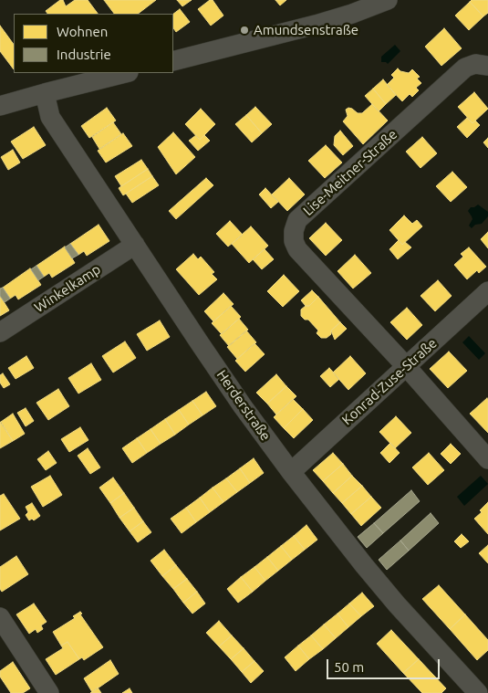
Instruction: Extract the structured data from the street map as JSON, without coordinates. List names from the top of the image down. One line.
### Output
{"streets":{"street":["Lise-Meitner-Straße","Winkelkamp","Konrad-Zuse-Straße","Herderstraße"]},"crossings":[["Lise-Meitner-Straße","Konrad-Zuse-Straße"],["Winkelkamp","Herderstraße"],["Konrad-Zuse-Straße","Herderstraße"]],"places":["Amundsenstraße"],"legend":["Wohnen","Industrie"],"scale_bar":"50 m"}
